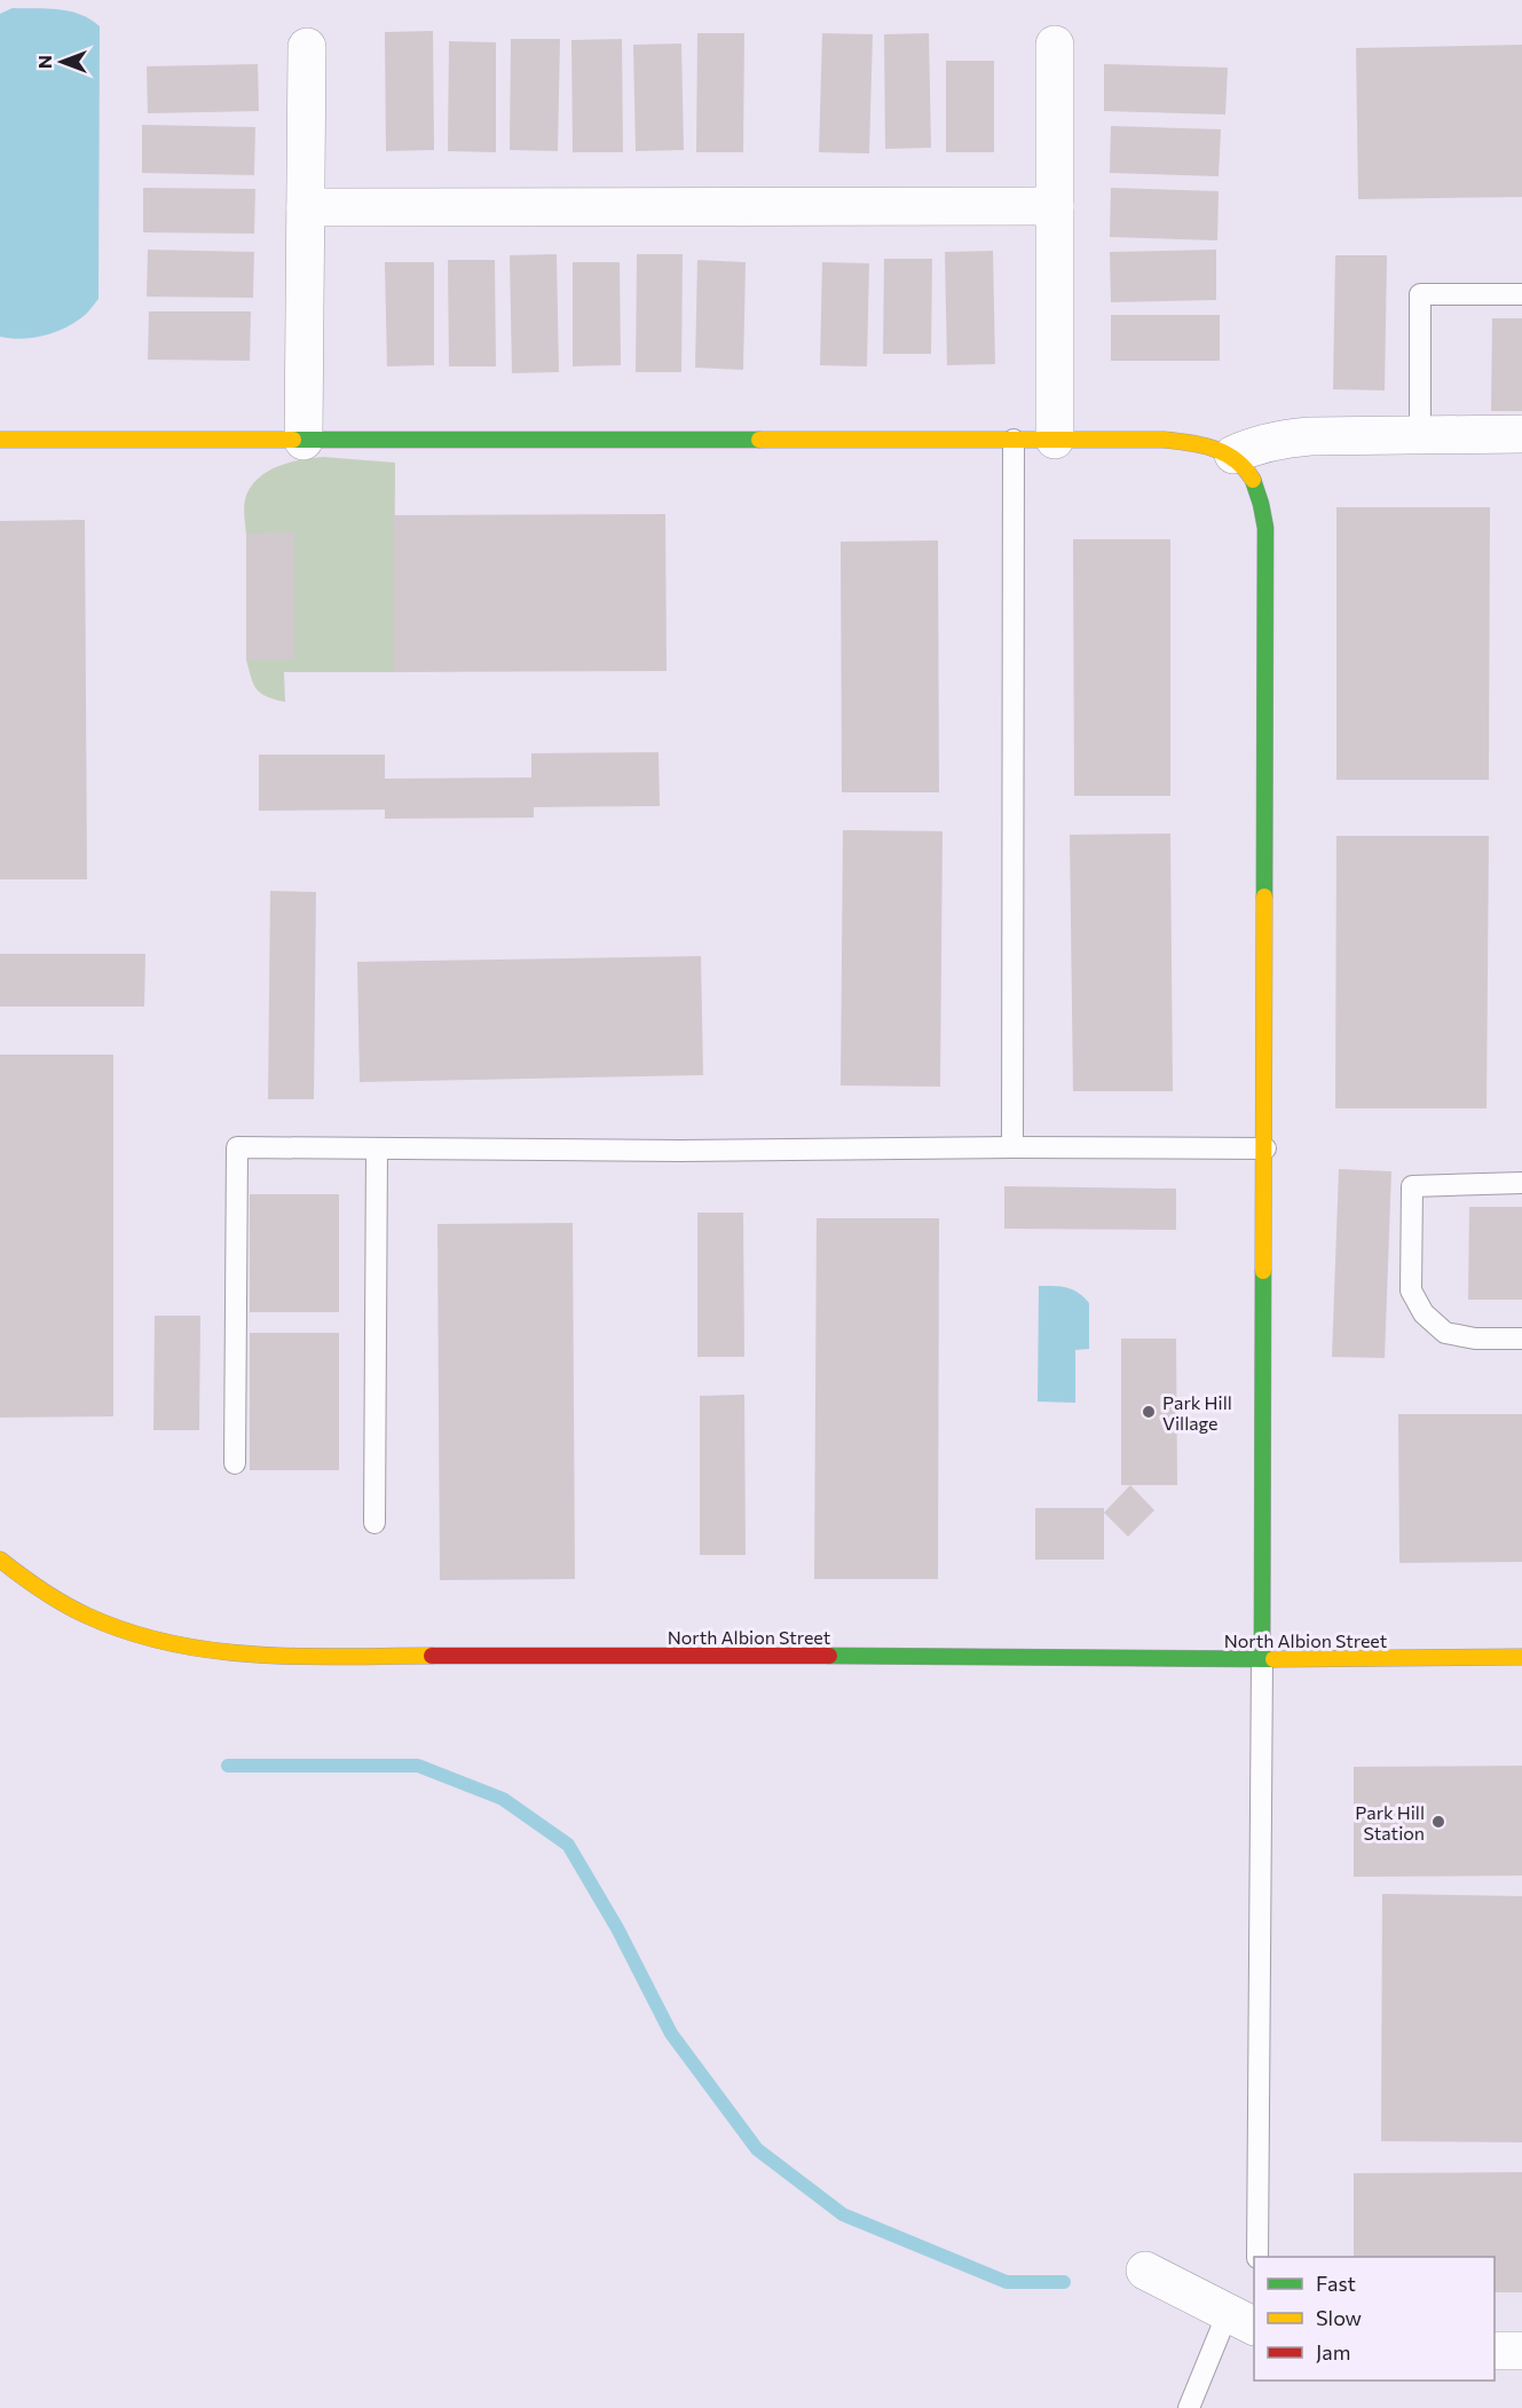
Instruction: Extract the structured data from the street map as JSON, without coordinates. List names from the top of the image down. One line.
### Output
{"streets":{"street":["North Albion Street"]},"places":["Park Hill Village","Park Hill Station"],"legend":["Fast","Slow","Jam"],"north":"left"}
